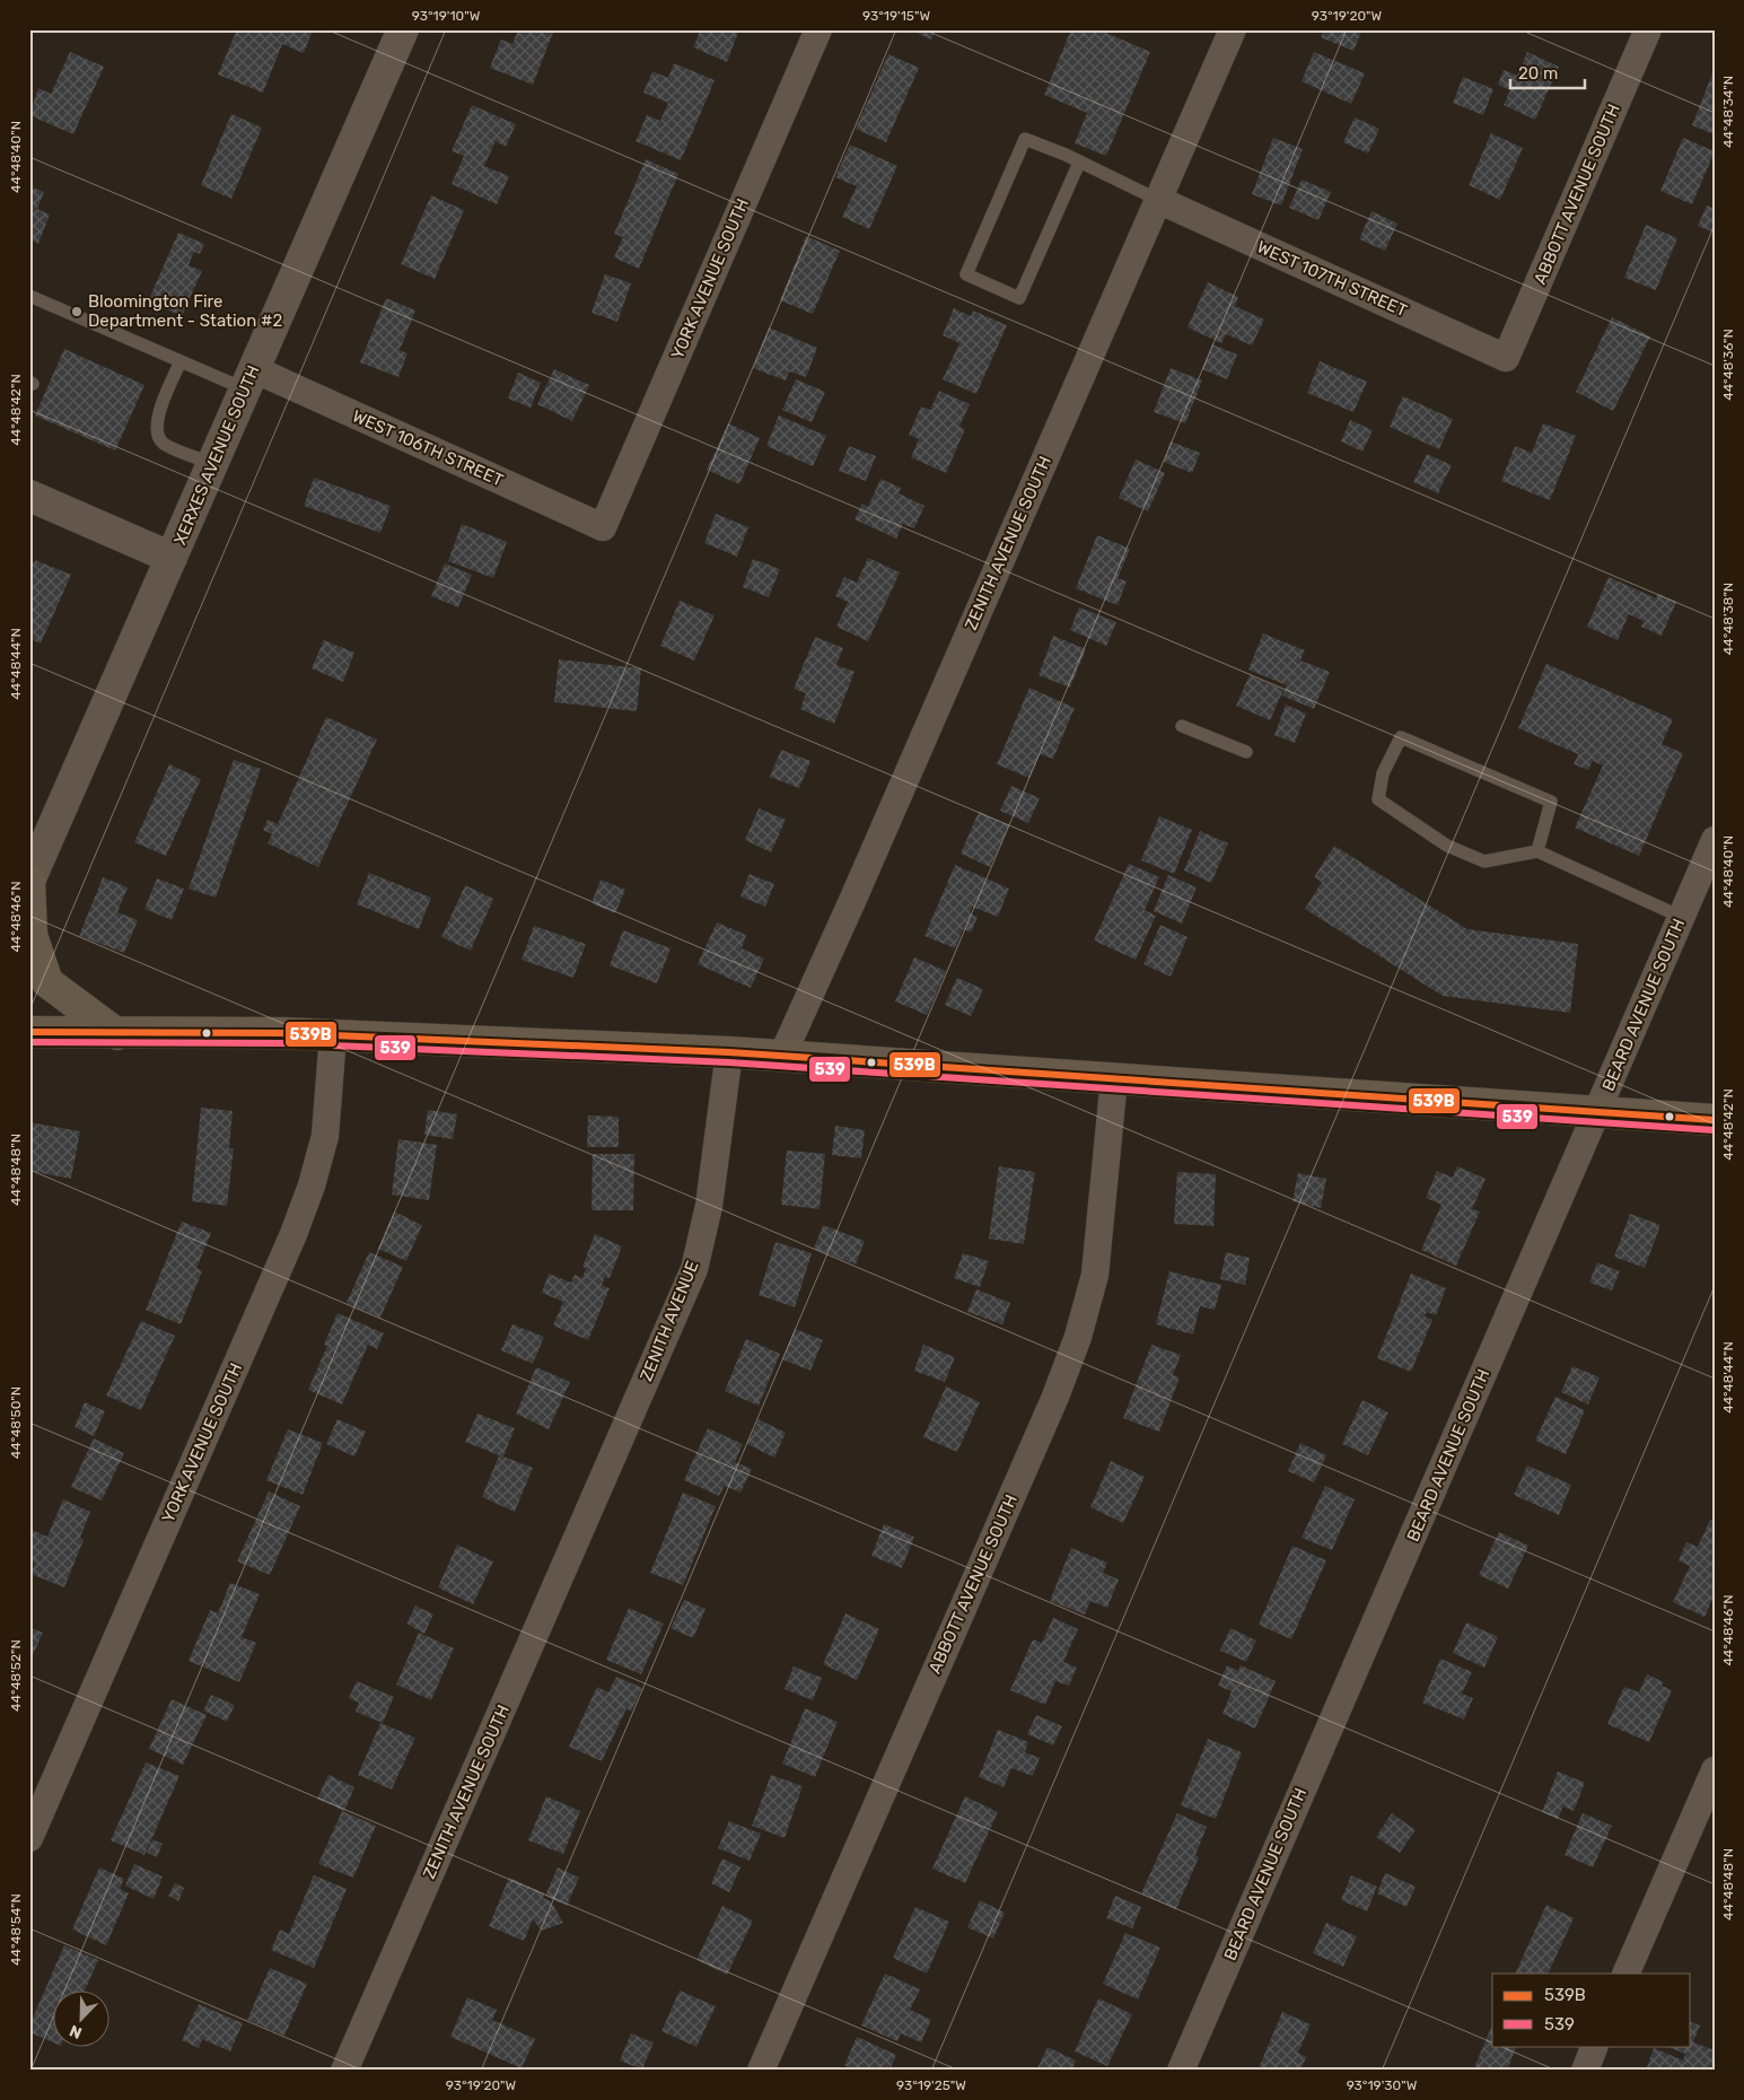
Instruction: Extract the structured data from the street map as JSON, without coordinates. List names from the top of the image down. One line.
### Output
{"streets":{"street":["ABBOTT AVENUE SOUTH","YORK AVENUE SOUTH","WEST 107TH STREET","WEST 106TH STREET","XERXES AVENUE SOUTH","ZENITH AVENUE SOUTH","BEARD AVENUE SOUTH","ZENITH AVENUE"]},"crossings":[["ABBOTT AVENUE SOUTH","WEST 107TH STREET"],["YORK AVENUE SOUTH","WEST 106TH STREET"],["WEST 107TH STREET","ZENITH AVENUE SOUTH"],["WEST 106TH STREET","XERXES AVENUE SOUTH"],["ZENITH AVENUE SOUTH","ZENITH AVENUE"]],"places":["Bloomington Fire Department - Station #2"],"lines":["transit line 539B","transit line 539"],"legend":["539B","539"],"scale_bar":"20 m","north":"bottom left","coordinates":["93°19'10\"W","93°19'15\"W","93°19'20\"W","44°48'34\"N","44°48'40\"N","44°48'36\"N","44°48'42\"N","44°48'38\"N","44°48'44\"N","44°48'46\"N","44°48'48\"N","44°48'50\"N","44°48'52\"N","44°48'54\"N","93°19'25\"W","93°19'30\"W"]}
